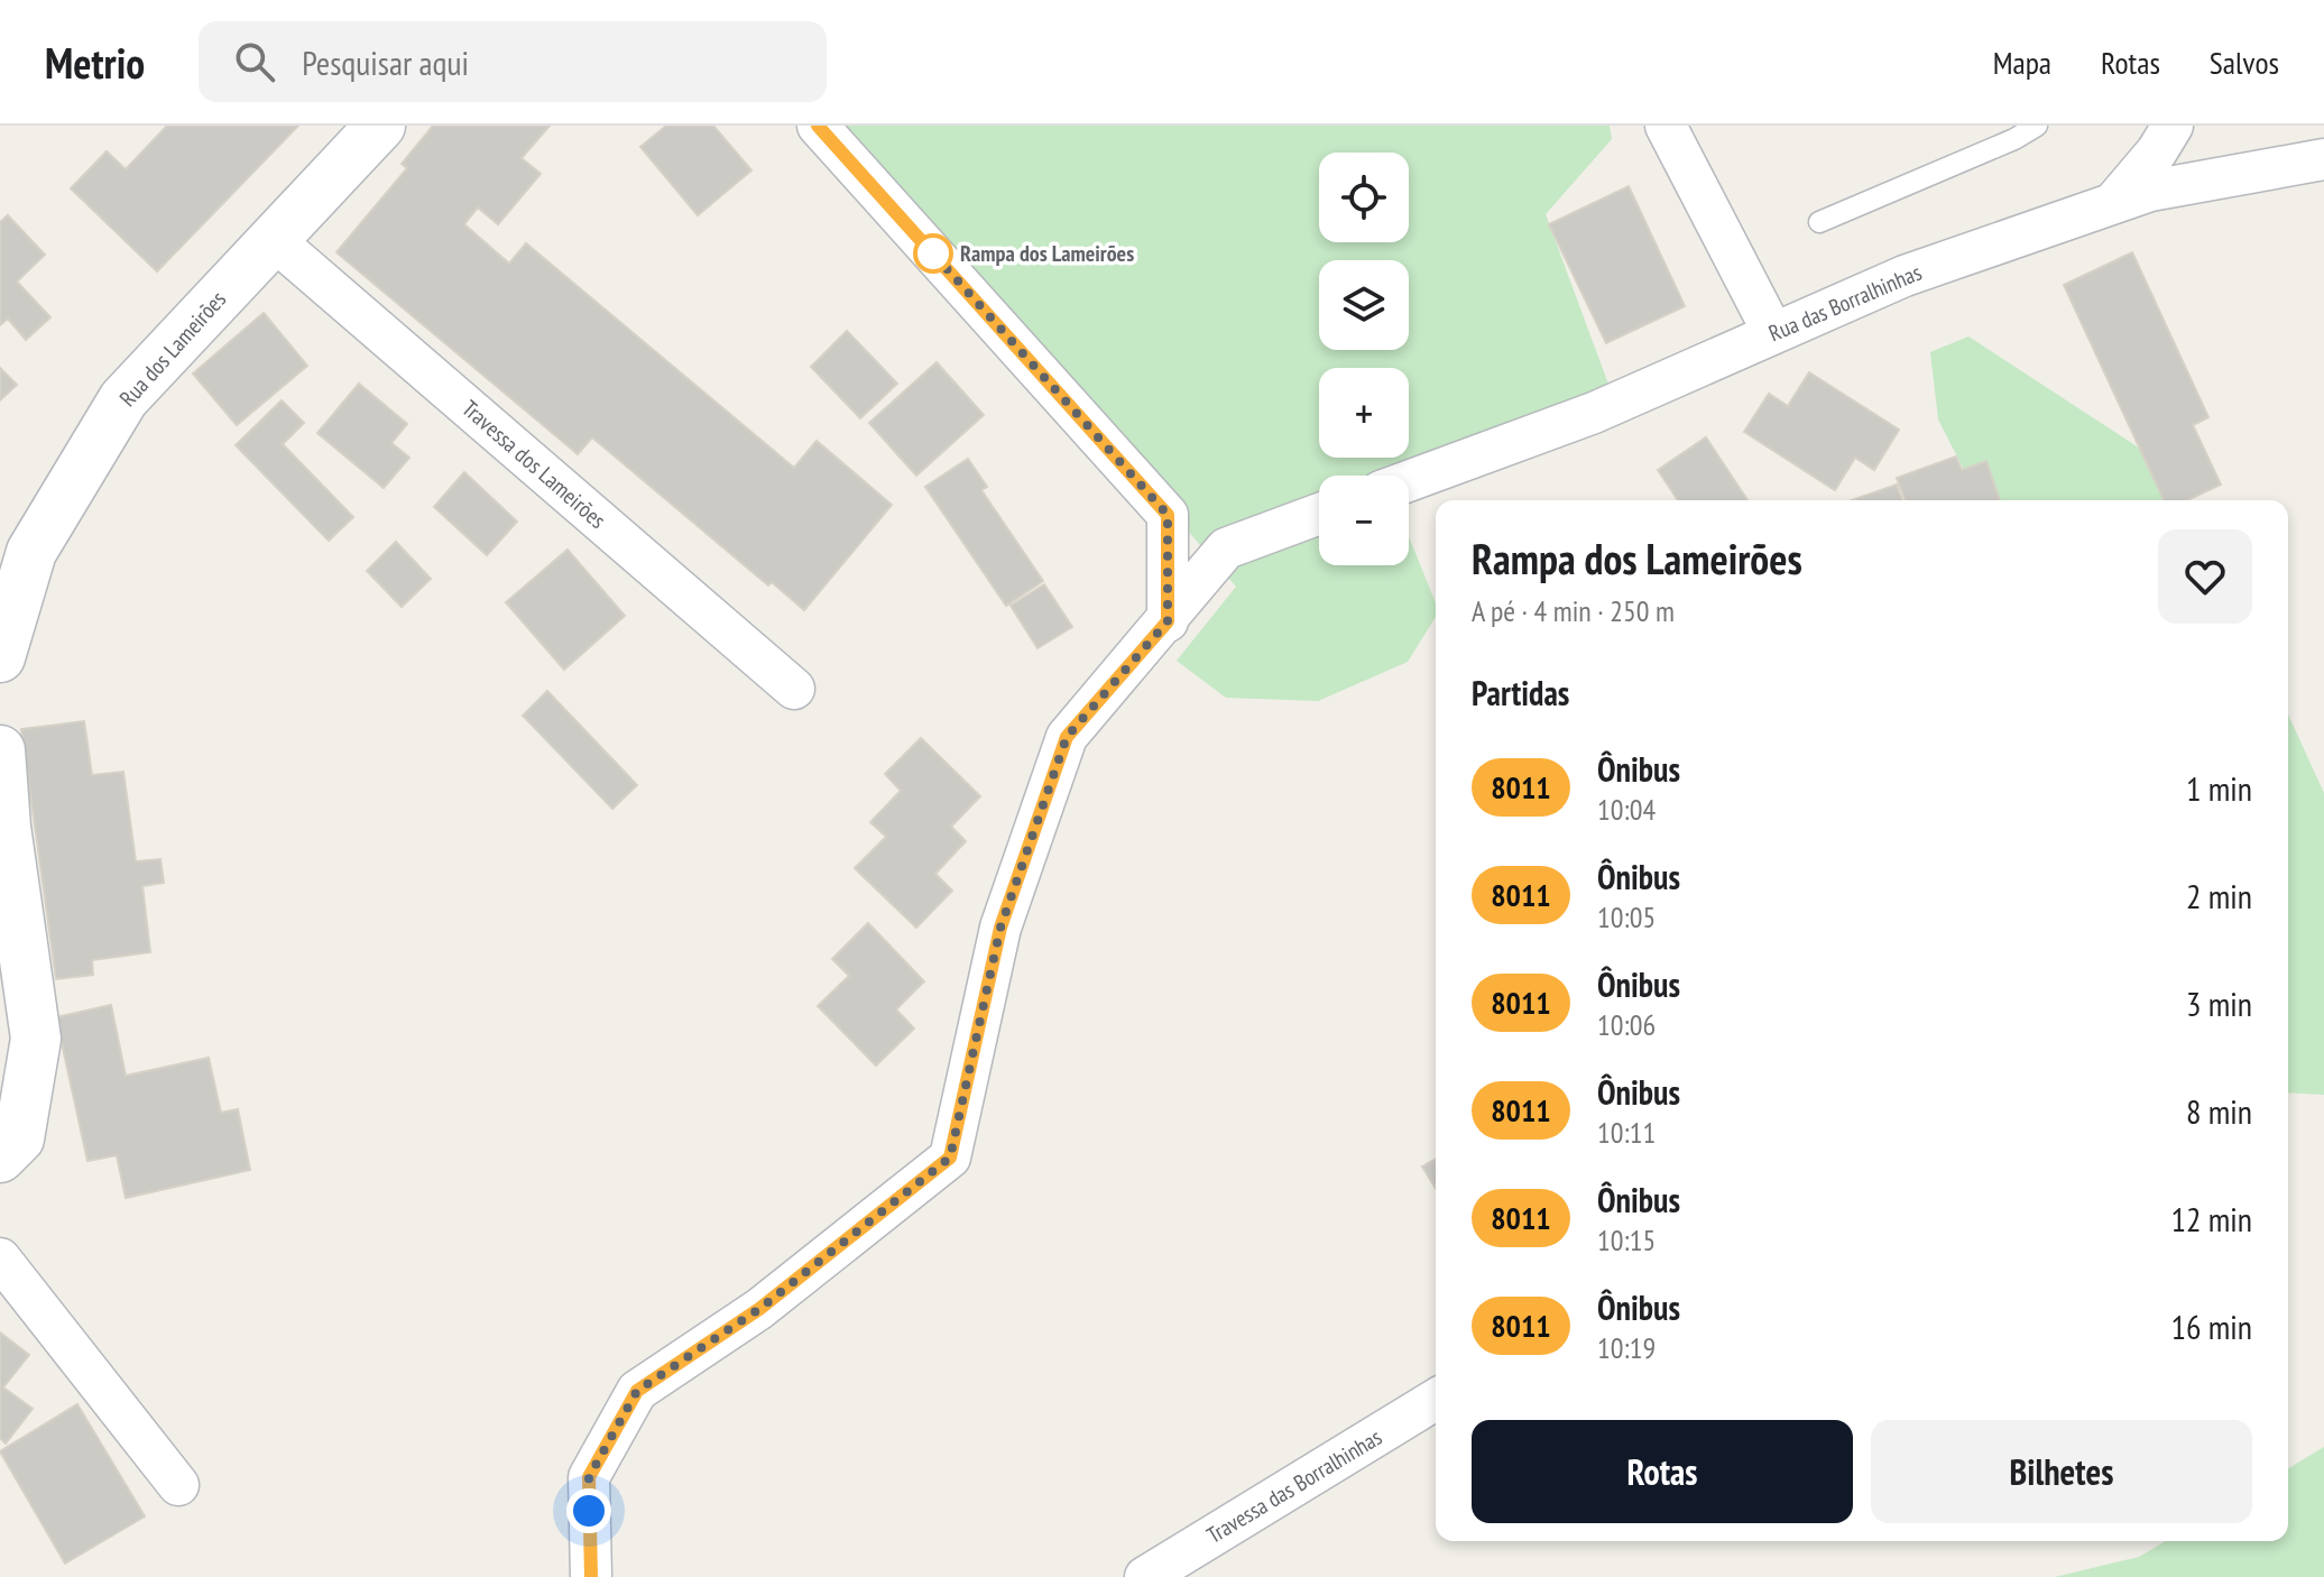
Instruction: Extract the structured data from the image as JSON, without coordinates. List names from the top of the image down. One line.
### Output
{"streets":{"street":["Rua das Borralhinhas","Rua dos Lameirões","Travessa dos Lameirões","Travessa das Borralhinhas"]},"crossings":[["Rua dos Lameirões","Travessa dos Lameirões"]],"places":["Rampa dos Lameirões"],"lines":["bus line 8011"],"page":{"header":"Metrio","search":"Pesquisar aqui","nav":["Mapa","Rotas","Salvos"],"map_buttons":["+","−"],"heading":[["Rampa dos Lameirões","A pé · 4 min · 250 m"],"Partidas"],"list":[{"mark":"8011","name":"Ônibus","note":"10:04","value":"1 min"},{"mark":"8011","name":"Ônibus","note":"10:05","value":"2 min"},{"mark":"8011","name":"Ônibus","note":"10:06","value":"3 min"},{"mark":"8011","name":"Ônibus","note":"10:11","value":"8 min"},{"mark":"8011","name":"Ônibus","note":"10:15","value":"12 min"},{"mark":"8011","name":"Ônibus","note":"10:19","value":"16 min"}],"buttons":["Rotas","Bilhetes"]}}
